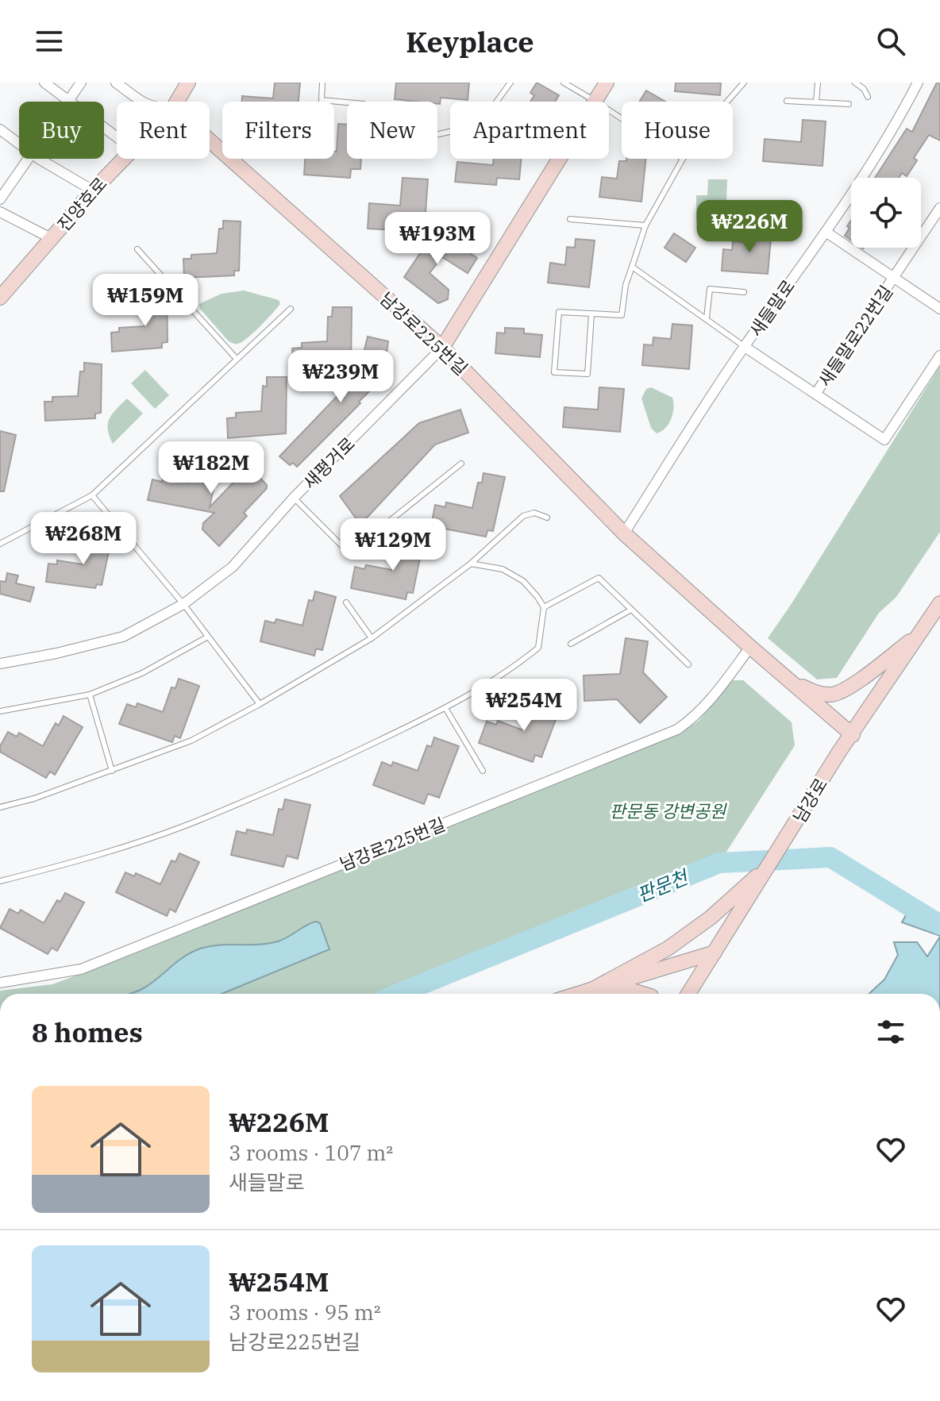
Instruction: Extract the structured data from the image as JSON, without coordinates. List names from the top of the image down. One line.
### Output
{"streets":{"street":["진양호로","새들말로","남강로225번길","새들말로22번길","새평거로","남강로"]},"crossings":[["새들말로","남강로225번길"],["새들말로","새들말로22번길"],["남강로225번길","새평거로"],["남강로225번길","남강로"]],"water":["판문천"],"parks":["판문동 강변공원"],"page":{"header":"Keyplace","chip":["Buy","Rent","Filters","New","Apartment","House"],"price":["₩226M","₩193M","₩159M","₩239M","₩182M","₩268M","₩129M","₩254M"],"heading":"8 homes","list":[{"name":"₩226M","note":"3 rooms · 107 m² · 새들말로"},{"name":"₩254M","note":"3 rooms · 95 m² · 남강로225번길"}]}}
